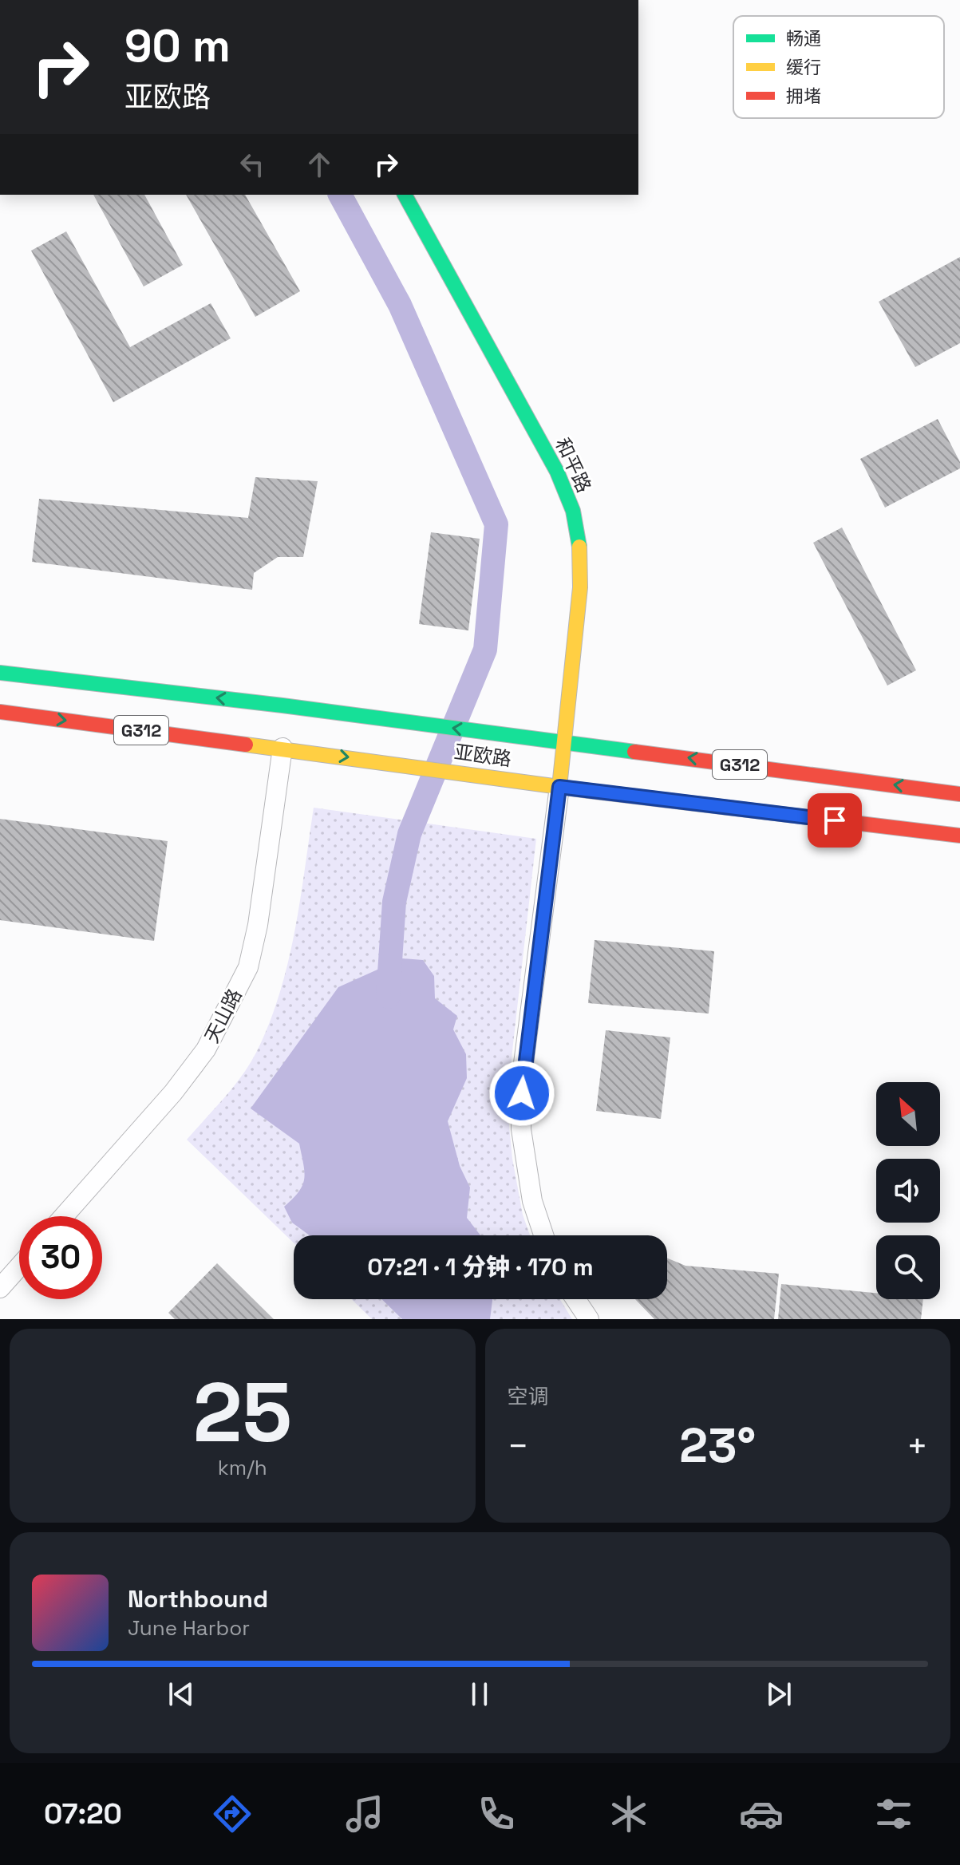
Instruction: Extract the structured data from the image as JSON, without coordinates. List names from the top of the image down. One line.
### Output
{"streets":{"main road":["和平路","G312","亚欧路"],"street":["天山路"]},"crossings":[["和平路","亚欧路"],["亚欧路","天山路"]],"legend":["畅通","缓行","拥堵"],"north":"top left","page":{"turn":["90 m","亚欧路"],"limit":"30","trip":"07:21 · 1 分钟 · 170 m","tile":[["25","km/h"],"空调"],"heat":["−","23°","+"],"song":["Northbound","June Harbor"],"tabs":"07:20"}}
